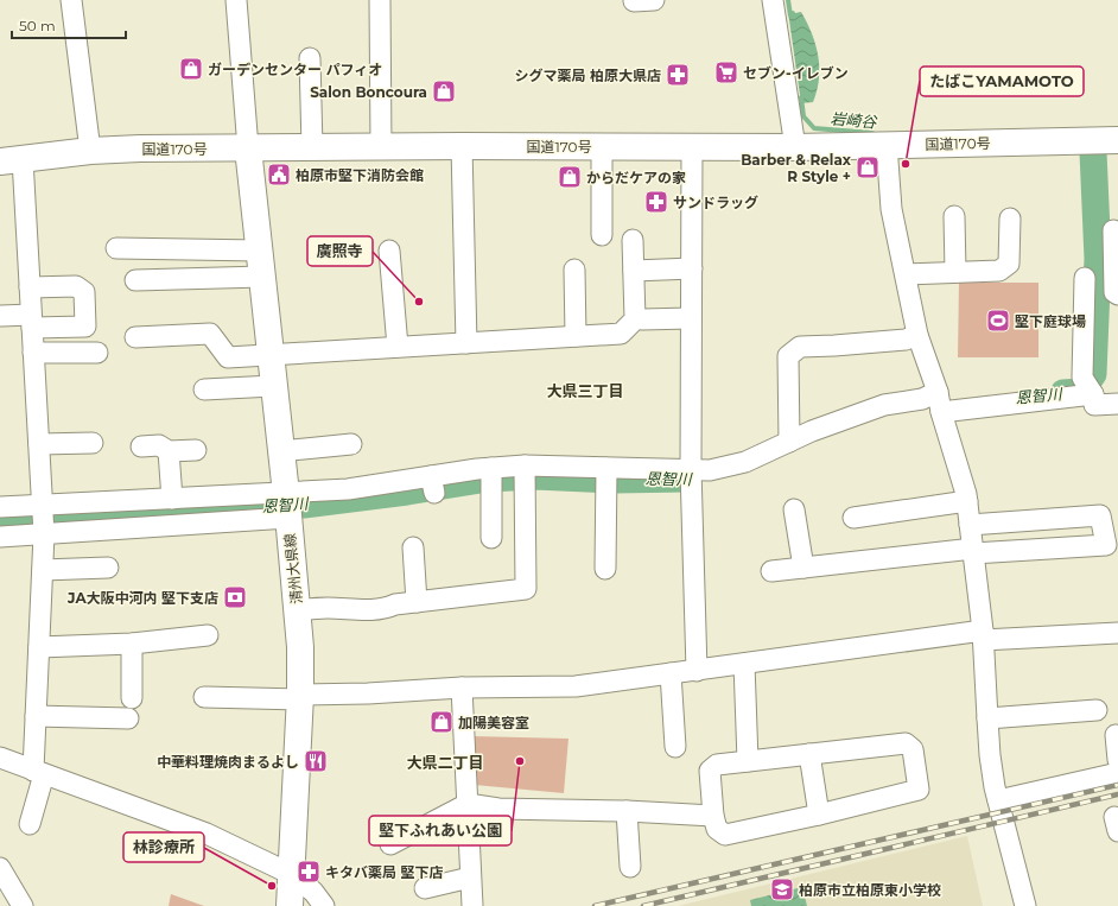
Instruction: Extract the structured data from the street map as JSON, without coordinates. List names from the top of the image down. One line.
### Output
{"streets":{"main road":["国道170号","清州大県線"]},"crossings":[["国道170号","清州大県線"]],"districts":["大県三丁目","大県二丁目"],"water":["岩崎谷","恩智川"],"places":{"shop":["ガーデンセンター パフィオ","Salon Boncoura","Barber & Relax R Style +","からだケアの家","加陽美容室"],"supermarket":["セブン-イレブン"],"pharmacy":["シグマ薬局 柏原大県店","サンドラッグ","キタバ薬局 堅下店"],"other":["たばこYAMAMOTO","廣照寺","堅下ふれあい公園","林診療所"],"public building":["柏原市堅下消防会館"],"sports":["堅下庭球場"],"bank":["JA大阪中河内 堅下支店"],"restaurant":["中華料理焼肉まるよし"],"school or university":["柏原市立柏原東小学校"]},"scale_bar":"50 m"}
